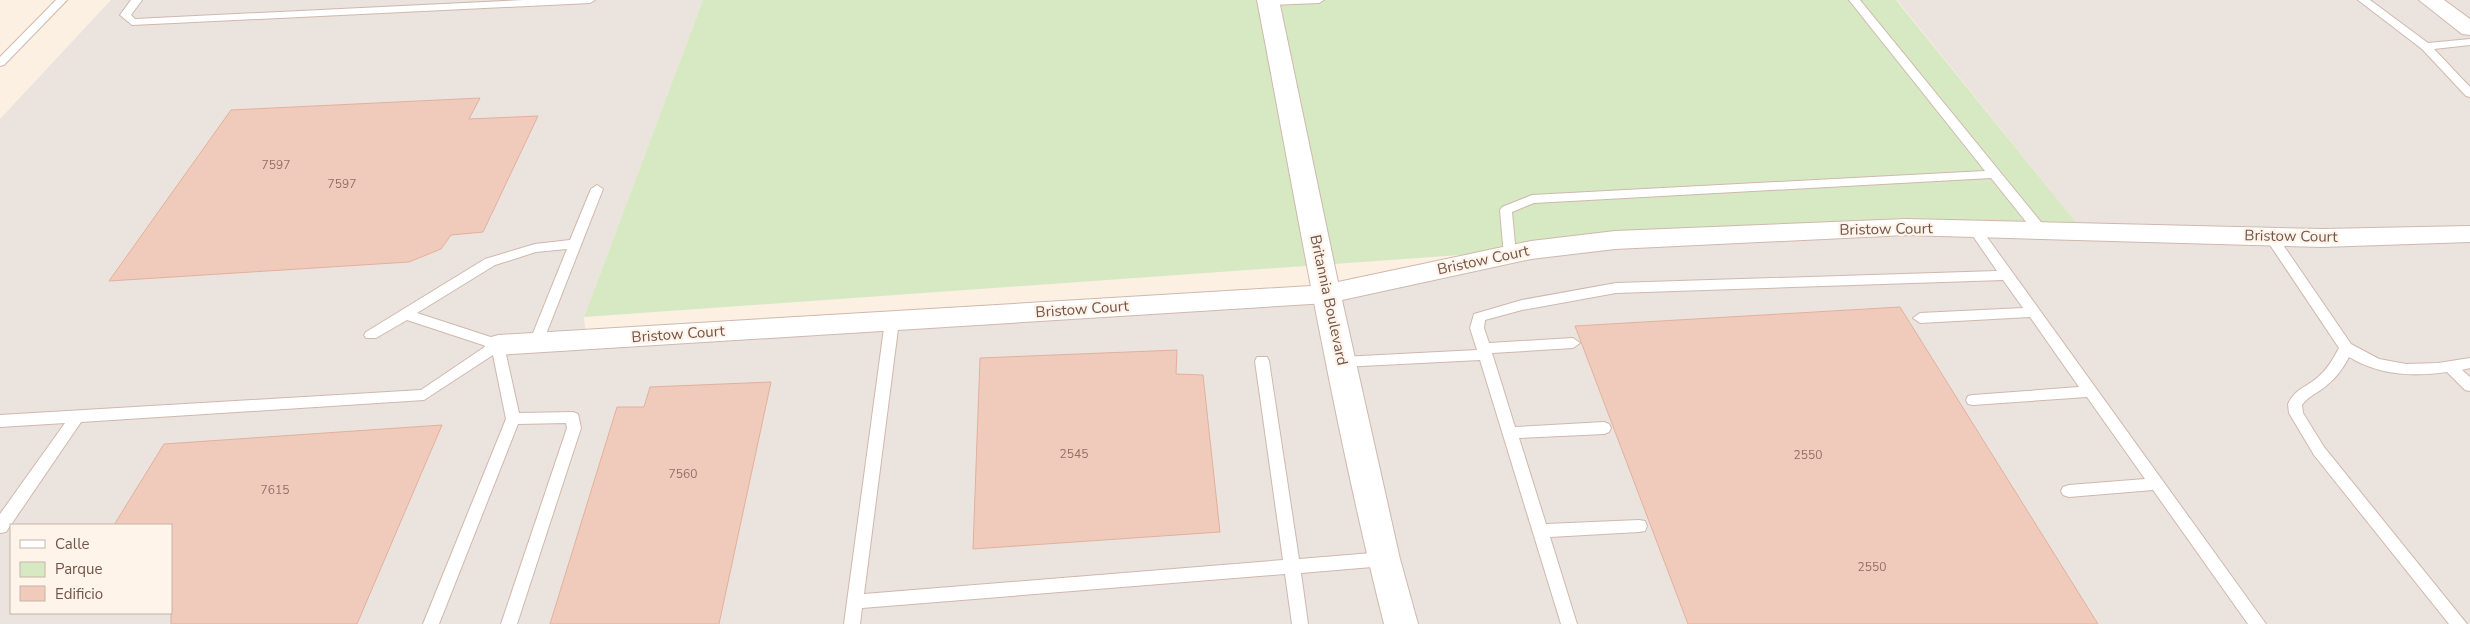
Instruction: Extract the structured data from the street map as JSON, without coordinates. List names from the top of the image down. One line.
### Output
{"streets":{"street":["Bristow Court","Britannia Boulevard"]},"crossings":[["Bristow Court","Britannia Boulevard"]],"house_numbers":["7597","7597","2545","2550","7560","7615","2550"],"legend":["Calle","Parque","Edificio"]}
